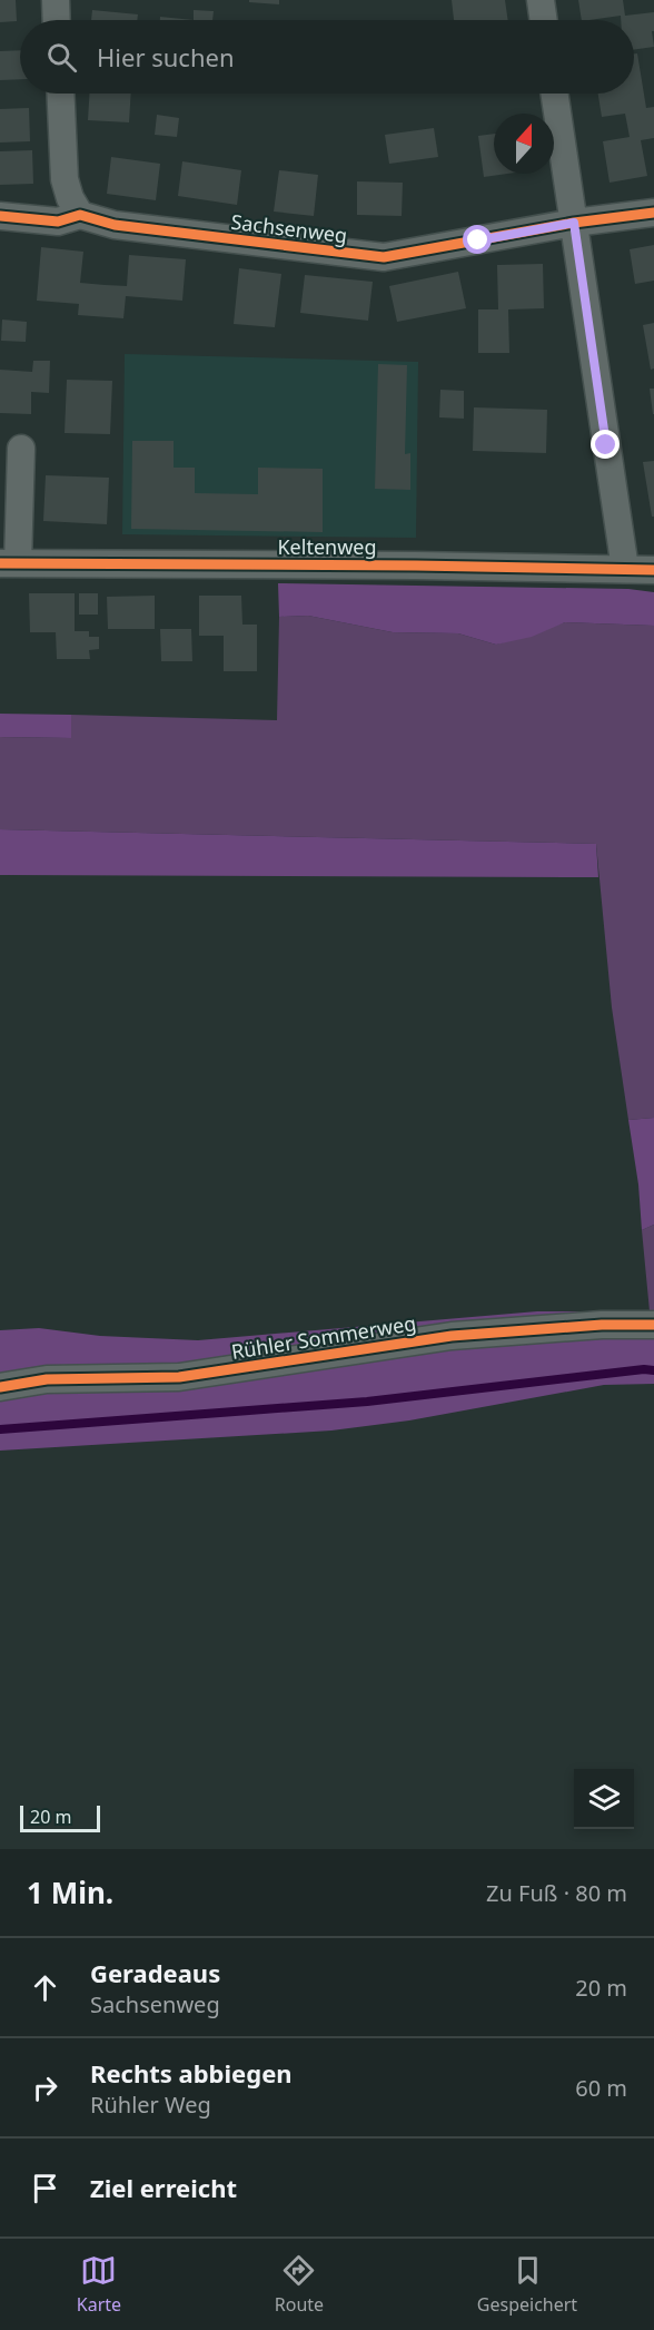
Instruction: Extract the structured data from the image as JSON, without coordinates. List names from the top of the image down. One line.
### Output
{"streets":{"street":["Sachsenweg","Keltenweg","Rühler Sommerweg"]},"scale_bar":"20 m","north":"top","page":{"search":"Hier suchen","scale":"20 m","heading":["1 Min.","Zu Fuß · 80 m"],"list":[["Geradeaus","Sachsenweg","20 m"],["Rechts abbiegen","Rühler Weg","60 m"],"Ziel erreicht"],"nav":["Karte","Route","Gespeichert"]}}
